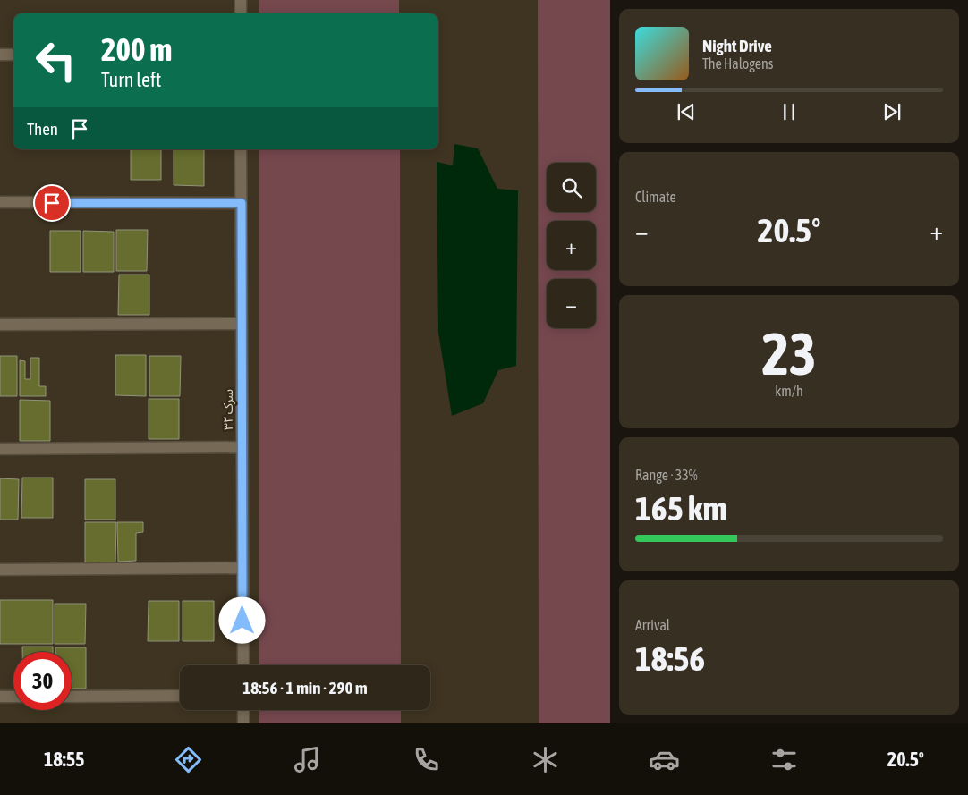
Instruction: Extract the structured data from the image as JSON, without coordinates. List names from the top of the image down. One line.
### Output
{"streets":{"street":["سرک ۳۲"]},"page":{"turn":["200 m","Turn left"],"song":["Night Drive","The Halogens"],"then":"Then","tile":["Climate",["23","km/h"],["Range · 33%","165 km"],["Arrival","18:56"]],"map_buttons":["+","−"],"heat":["−","20.5°","+"],"limit":"30","trip":"18:56 · 1 min · 290 m","tabs":["18:55","20.5°"]}}
